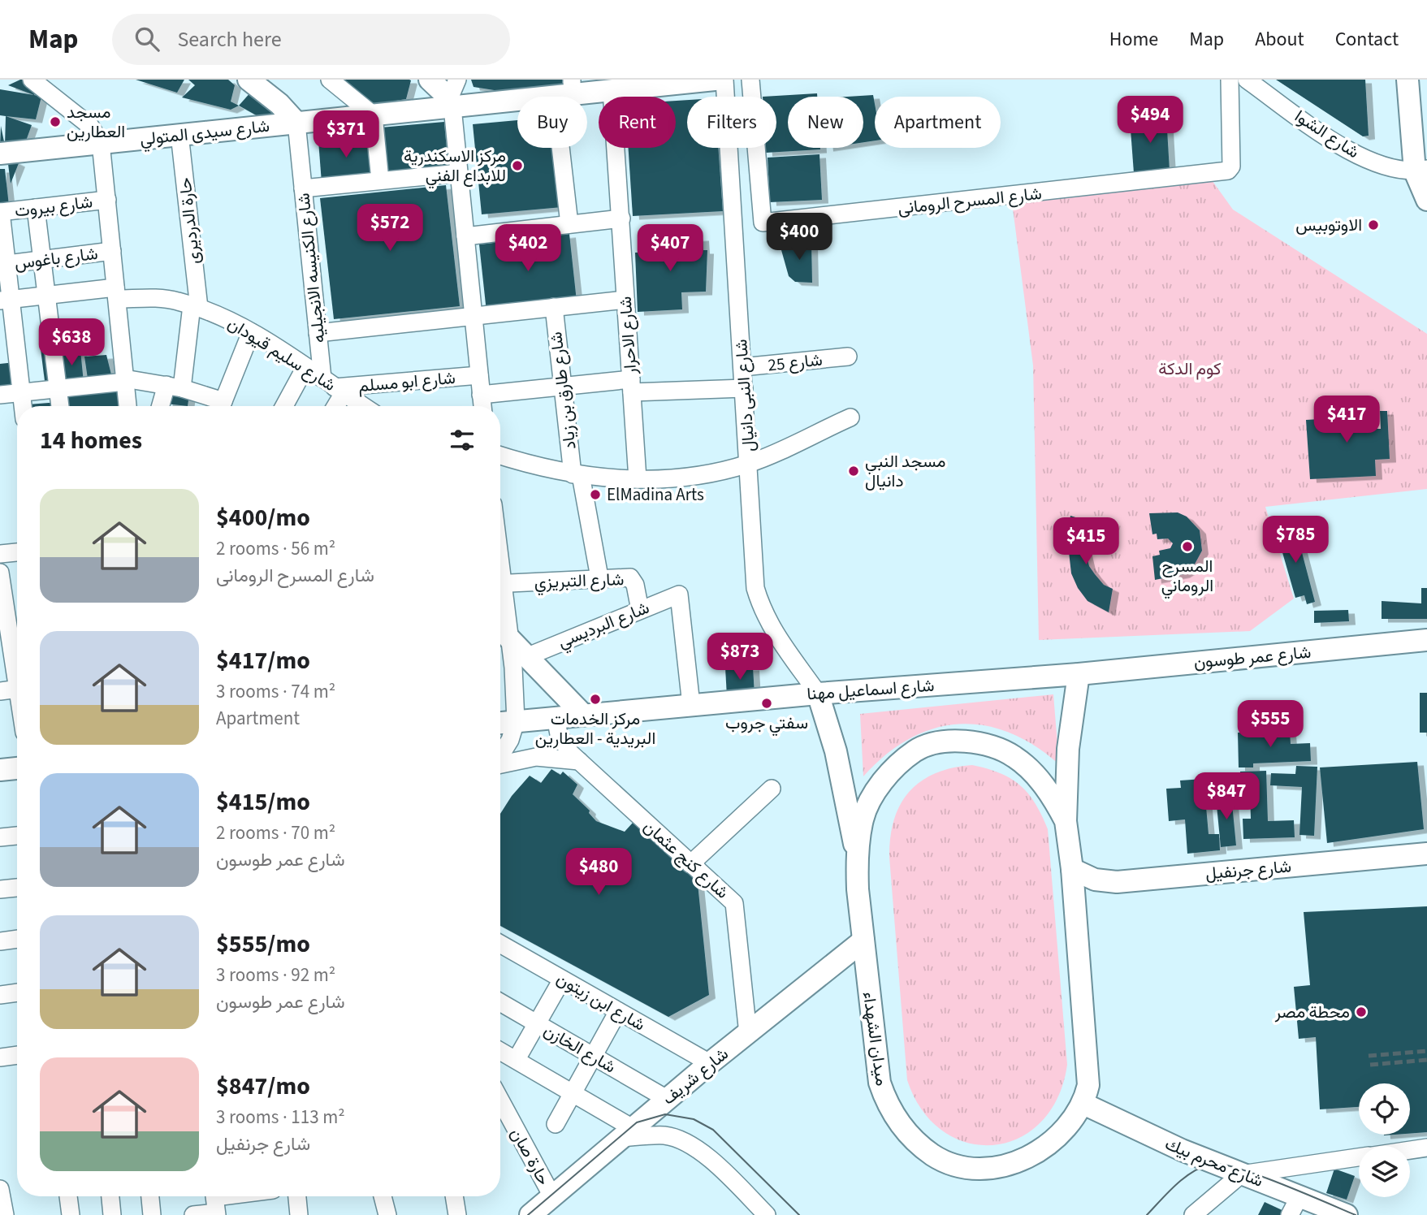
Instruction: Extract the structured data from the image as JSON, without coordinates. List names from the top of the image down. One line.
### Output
{"streets":{"main road":["شارع سيدى المتولي","شارع عمر طوسون","شارع اسماعيل مهنا","شارع جرنفيل","ميدان الشهداء","شارع شريف","شارع محرم بيك"],"street":["شارع الشوا","شارع المسرح الرومانى","شارع بيروت","حارة الدرديرى","شارع باغوس","شارع الكنيسه الانجيليه","شارع الاحرار","شارع سليم قيودان","شارع 25","شارع ابو مسلم","شارع طارق بن زياد","شارع النبى دانيال","شارع التبريزي","شارع البرديسي","شارع كنج عثمان","شارع ابن زيتون","شارع الخازن","حارة صان"]},"crossings":[["شارع سيدى المتولي","حارة الدرديرى"],["شارع سيدى المتولي","شارع الكنيسه الانجيليه"],["شارع سيدى المتولي","شارع الاحرار"],["حارة الدرديرى","شارع سليم قيودان"],["شارع الكنيسه الانجيليه","شارع سليم قيودان"],["شارع الكنيسه الانجيليه","شارع ابو مسلم"],["شارع سليم قيودان","شارع ابو مسلم"],["شارع 25","شارع النبى دانيال"],["شارع طارق بن زياد","شارع التبريزي"],["شارع النبى دانيال","شارع اسماعيل مهنا"],["شارع التبريزي","شارع البرديسي"],["شارع البرديسي","شارع اسماعيل مهنا"],["شارع عمر طوسون","شارع اسماعيل مهنا"],["شارع اسماعيل مهنا","شارع كنج عثمان"],["شارع كنج عثمان","شارع شريف"],["شارع جرنفيل","ميدان الشهداء"],["شارع ابن زيتون","شارع شريف"],["ميدان الشهداء","شارع شريف"],["ميدان الشهداء","شارع محرم بيك"],["شارع الخازن","شارع شريف"],["شارع شريف","حارة صان"]],"parks":["كوم الدكة"],"places":["مسجد العطارين","مركز الاسكندرية للابداع الفني","الاوتوبيس","مسجد النبي دانيال","ElMadina Arts","المسرح الروماني","مركز الخدمات البريدية - العطارين","سفتي جروب","محطة مصر"],"page":{"header":"Map","search":"Search here","nav":["Home","Map","About","Contact"],"price":["$494","$371","$572","$400","$402","$407","$638","$417","$785","$415","$873","$555","$847","$480"],"chip":["Buy","Rent","Filters","New","Apartment"],"heading":"14 homes","list":[{"name":"$400/mo","note":"2 rooms · 56 m² · شارع المسرح الرومانى"},{"name":"$417/mo","note":"3 rooms · 74 m² · Apartment"},{"name":"$415/mo","note":"2 rooms · 70 m² · شارع عمر طوسون"},{"name":"$555/mo","note":"3 rooms · 92 m² · شارع عمر طوسون"},{"name":"$847/mo","note":"3 rooms · 113 m² · شارع جرنفيل"}]}}
